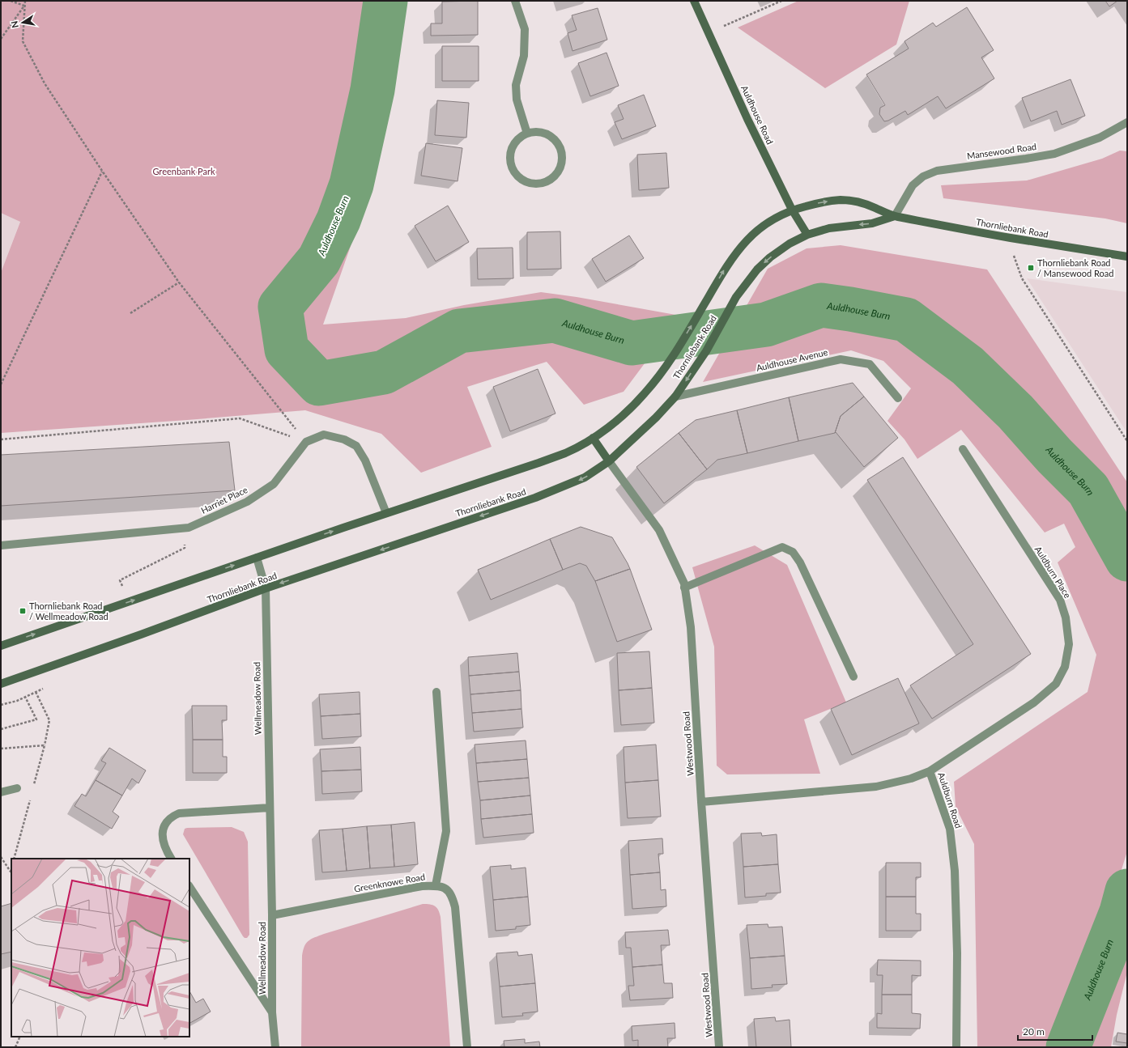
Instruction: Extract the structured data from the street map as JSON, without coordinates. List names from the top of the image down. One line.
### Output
{"streets":{"main road":["Auldhouse Road","Thornliebank Road"],"street":["Mansewood Road","Auldhouse Avenue","Harriet Place","Auldburn Place","Wellmeadow Road","Westwood Road","Auldburn Road","Greenknowe Road"]},"crossings":[["Auldhouse Road","Thornliebank Road"],["Mansewood Road","Thornliebank Road"],["Thornliebank Road","Auldhouse Avenue"],["Thornliebank Road","Wellmeadow Road"],["Thornliebank Road","Westwood Road"],["Auldburn Place","Auldburn Road"],["Wellmeadow Road","Greenknowe Road"],["Westwood Road","Auldburn Road"]],"water":["Auldhouse Burn"],"parks":["Greenbank Park"],"places":{"transit":["Thornliebank Road / Mansewood Road","Thornliebank Road / Wellmeadow Road"]},"scale_bar":"20 m","north":"left"}
